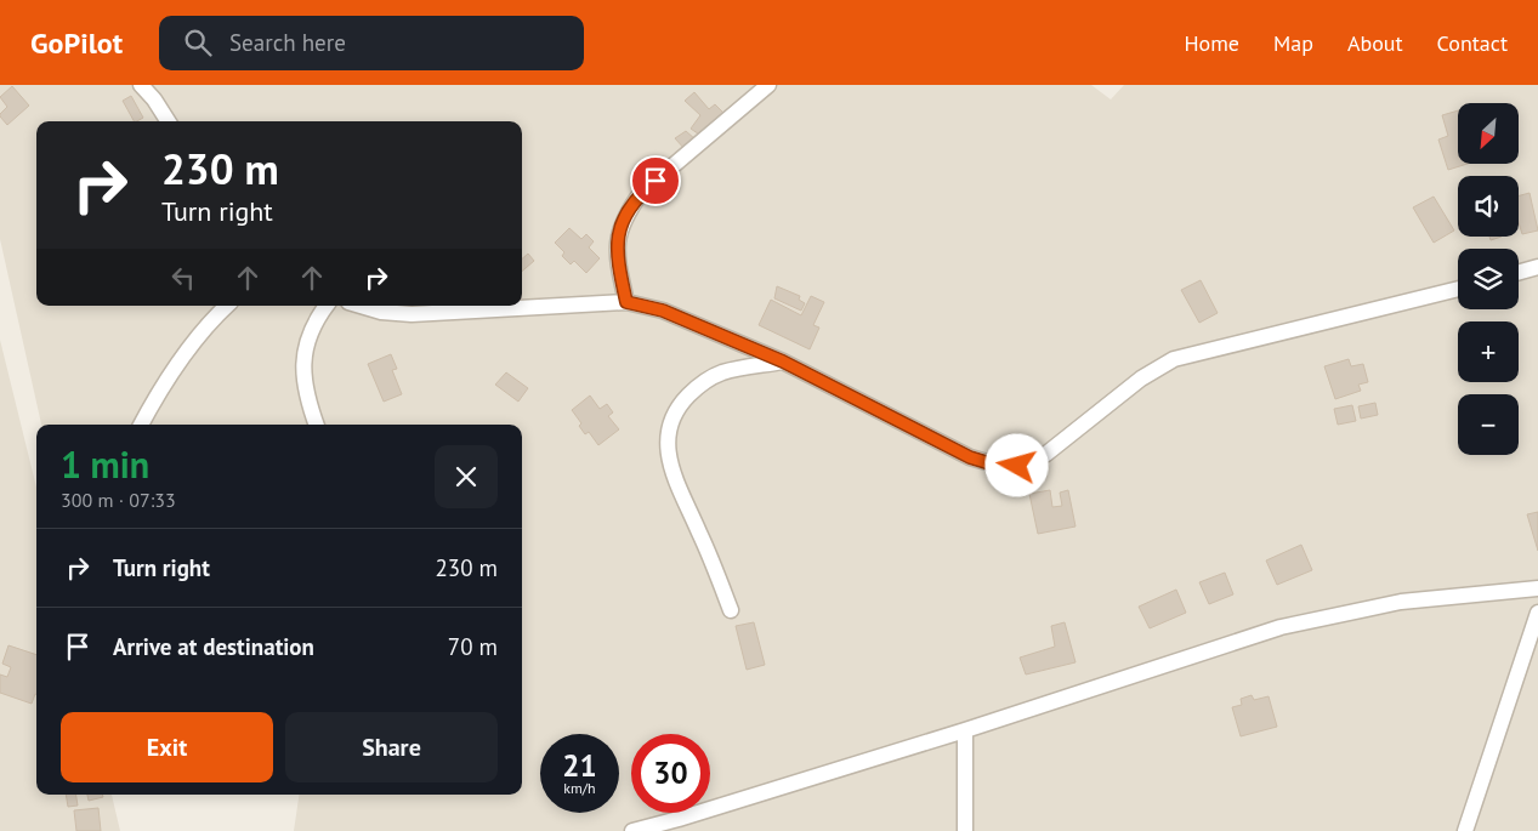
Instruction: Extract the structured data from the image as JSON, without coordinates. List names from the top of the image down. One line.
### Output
{"north":"bottom left","page":{"header":"GoPilot","search":"Search here","nav":["Home","Map","About","Contact"],"map_buttons":["+","−"],"turn":["230 m","Turn right"],"heading":["1 min","300 m · 07:33"],"list":[{"name":"Turn right","value":"230 m"},{"name":"Arrive at destination","value":"70 m"}],"buttons":["Exit","Share"],"speed":"21 km/h","limit":"30"}}
